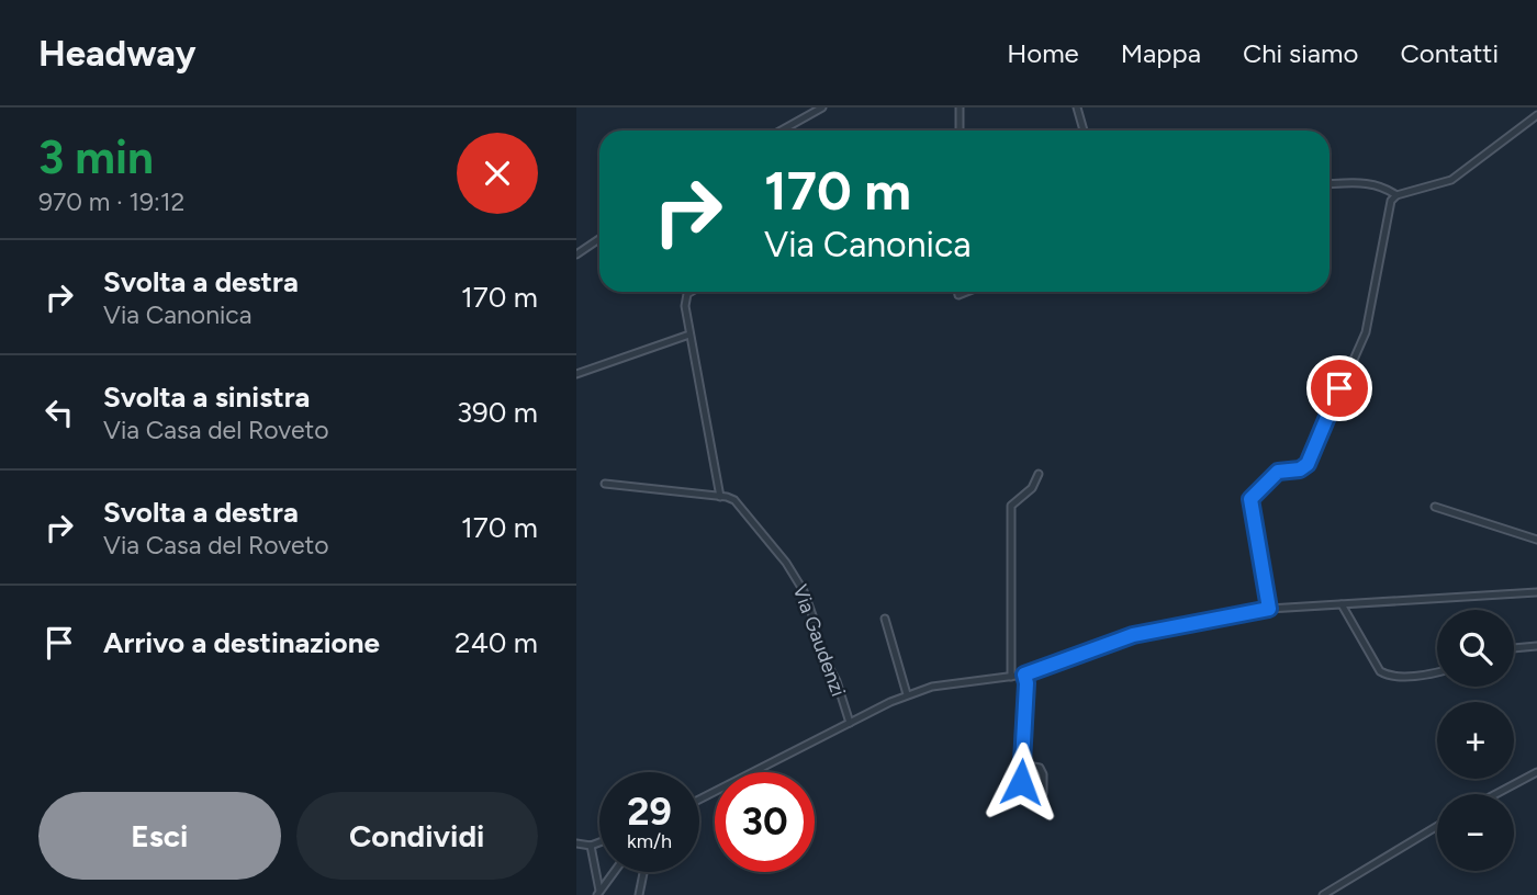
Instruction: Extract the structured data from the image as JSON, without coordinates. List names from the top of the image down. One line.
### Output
{"streets":{"street":["Via Gaudenzi"]},"page":{"header":"Headway","nav":["Home","Mappa","Chi siamo","Contatti"],"heading":["3 min","970 m · 19:12"],"turn":["170 m","Via Canonica"],"list":[{"name":"Svolta a destra","note":"Via Canonica","value":"170 m"},{"name":"Svolta a sinistra","note":"Via Casa del Roveto","value":"390 m"},{"name":"Svolta a destra","note":"Via Casa del Roveto","value":"170 m"},{"name":"Arrivo a destinazione","value":"240 m"}],"map_buttons":["+","−"],"speed":"29 km/h","limit":"30","buttons":["Esci","Condividi"]}}
